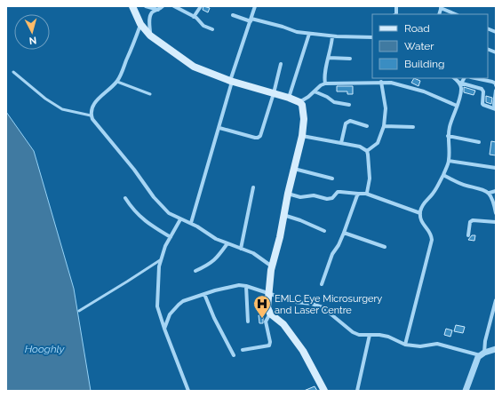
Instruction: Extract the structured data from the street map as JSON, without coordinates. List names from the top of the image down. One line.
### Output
{"water":["Hooghly"],"places":{"hospital":["EMLC Eye Microsurgery and Laser Centre"]},"legend":["Road","Water","Building"],"north":"bottom"}
